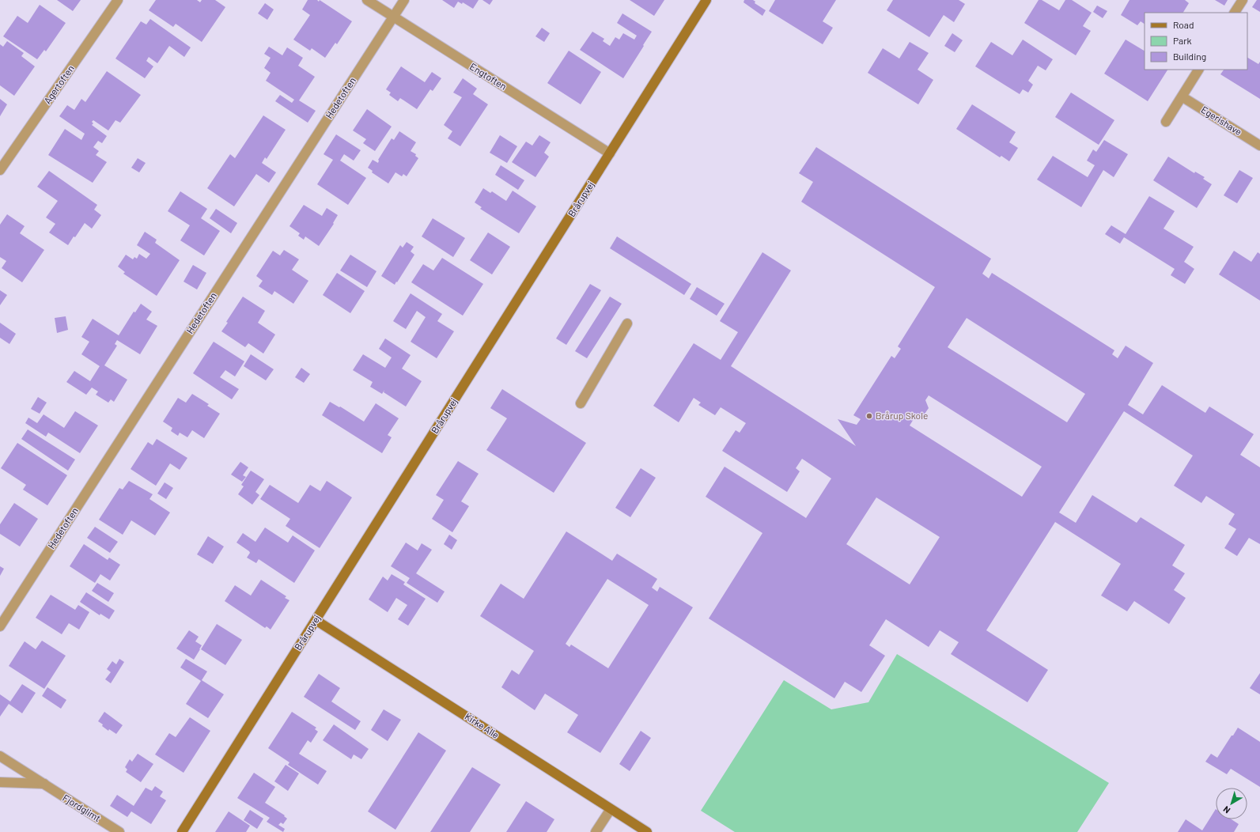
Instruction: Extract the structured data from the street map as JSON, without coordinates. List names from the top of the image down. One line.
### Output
{"streets":{"street":["Engtoften","Agertoften","Hedetoften","Egerishave","Brårupvej","Kirke Alle","Fjordglimt"]},"crossings":[["Engtoften","Hedetoften"],["Engtoften","Brårupvej"],["Brårupvej","Kirke Alle"]],"places":["Brårup Skole"],"legend":["Road","Park","Building"],"north":"bottom left"}
